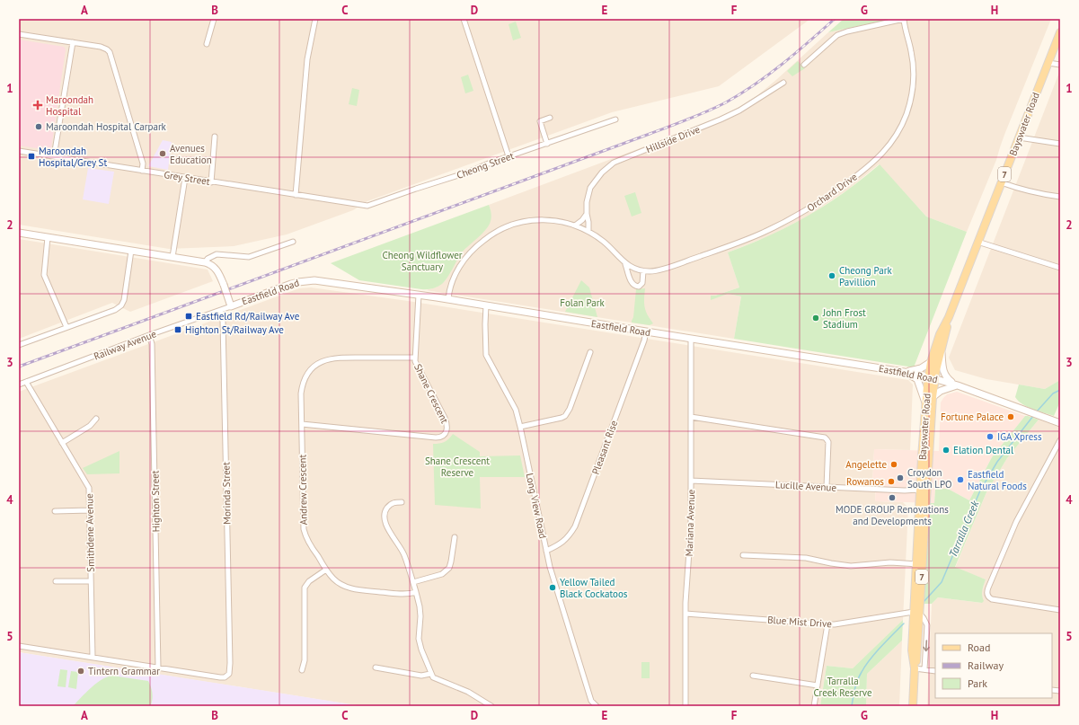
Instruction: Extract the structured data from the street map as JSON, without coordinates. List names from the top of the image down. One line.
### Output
{"streets":{"main road":["Bayswater Road","7","Eastfield Road"],"street":["Hillside Drive","Cheong Street","Grey Street","Orchard Drive","Railway Avenue","Shane Crescent","Pleasant Rise","Lucille Avenue","Andrew Crescent","Morinda Street","Highton Street","Long View Road","Mariana Avenue","Smithdene Avenue","Blue Mist Drive"]},"crossings":[["Bayswater Road","Eastfield Road"],["Bayswater Road","Lucille Avenue"],["Bayswater Road","Blue Mist Drive"],["Cheong Street","Grey Street"],["Eastfield Road","Railway Avenue"],["Eastfield Road","Shane Crescent"],["Eastfield Road","Pleasant Rise"],["Eastfield Road","Long View Road"],["Eastfield Road","Mariana Avenue"],["Railway Avenue","Morinda Street"],["Railway Avenue","Highton Street"],["Railway Avenue","Smithdene Avenue"],["Shane Crescent","Andrew Crescent"],["Pleasant Rise","Long View Road"],["Lucille Avenue","Mariana Avenue"],["Morinda Street","Highton Street"],["Mariana Avenue","Blue Mist Drive"]],"water":["Tarralla Creek"],"parks":["Cheong Wildflower Sanctuary","Folan Park","Shane Crescent Reserve","Tarralla Creek Reserve"],"places":{"health":["Maroondah Hospital"],"other":["Maroondah Hospital Carpark","Avenues Education","Cheong Park Pavillion","John Frost Stadium","Fortune Palace","IGA Xpress","Elation Dental","Angelette","Croydon South LPO","Eastfield Natural Foods","Rowanos","MODE GROUP Renovations and Developments","Yellow Tailed Black Cockatoos","Tintern Grammar"],"transit":["Maroondah Hospital/Grey St","Eastfield Rd/Railway Ave","Highton St/Railway Ave"]},"legend":["Road","Railway","Park"],"grid":{"columns":["A","B","C","D","E","F","G","H"],"rows":["1","2","3","4","5"]}}
